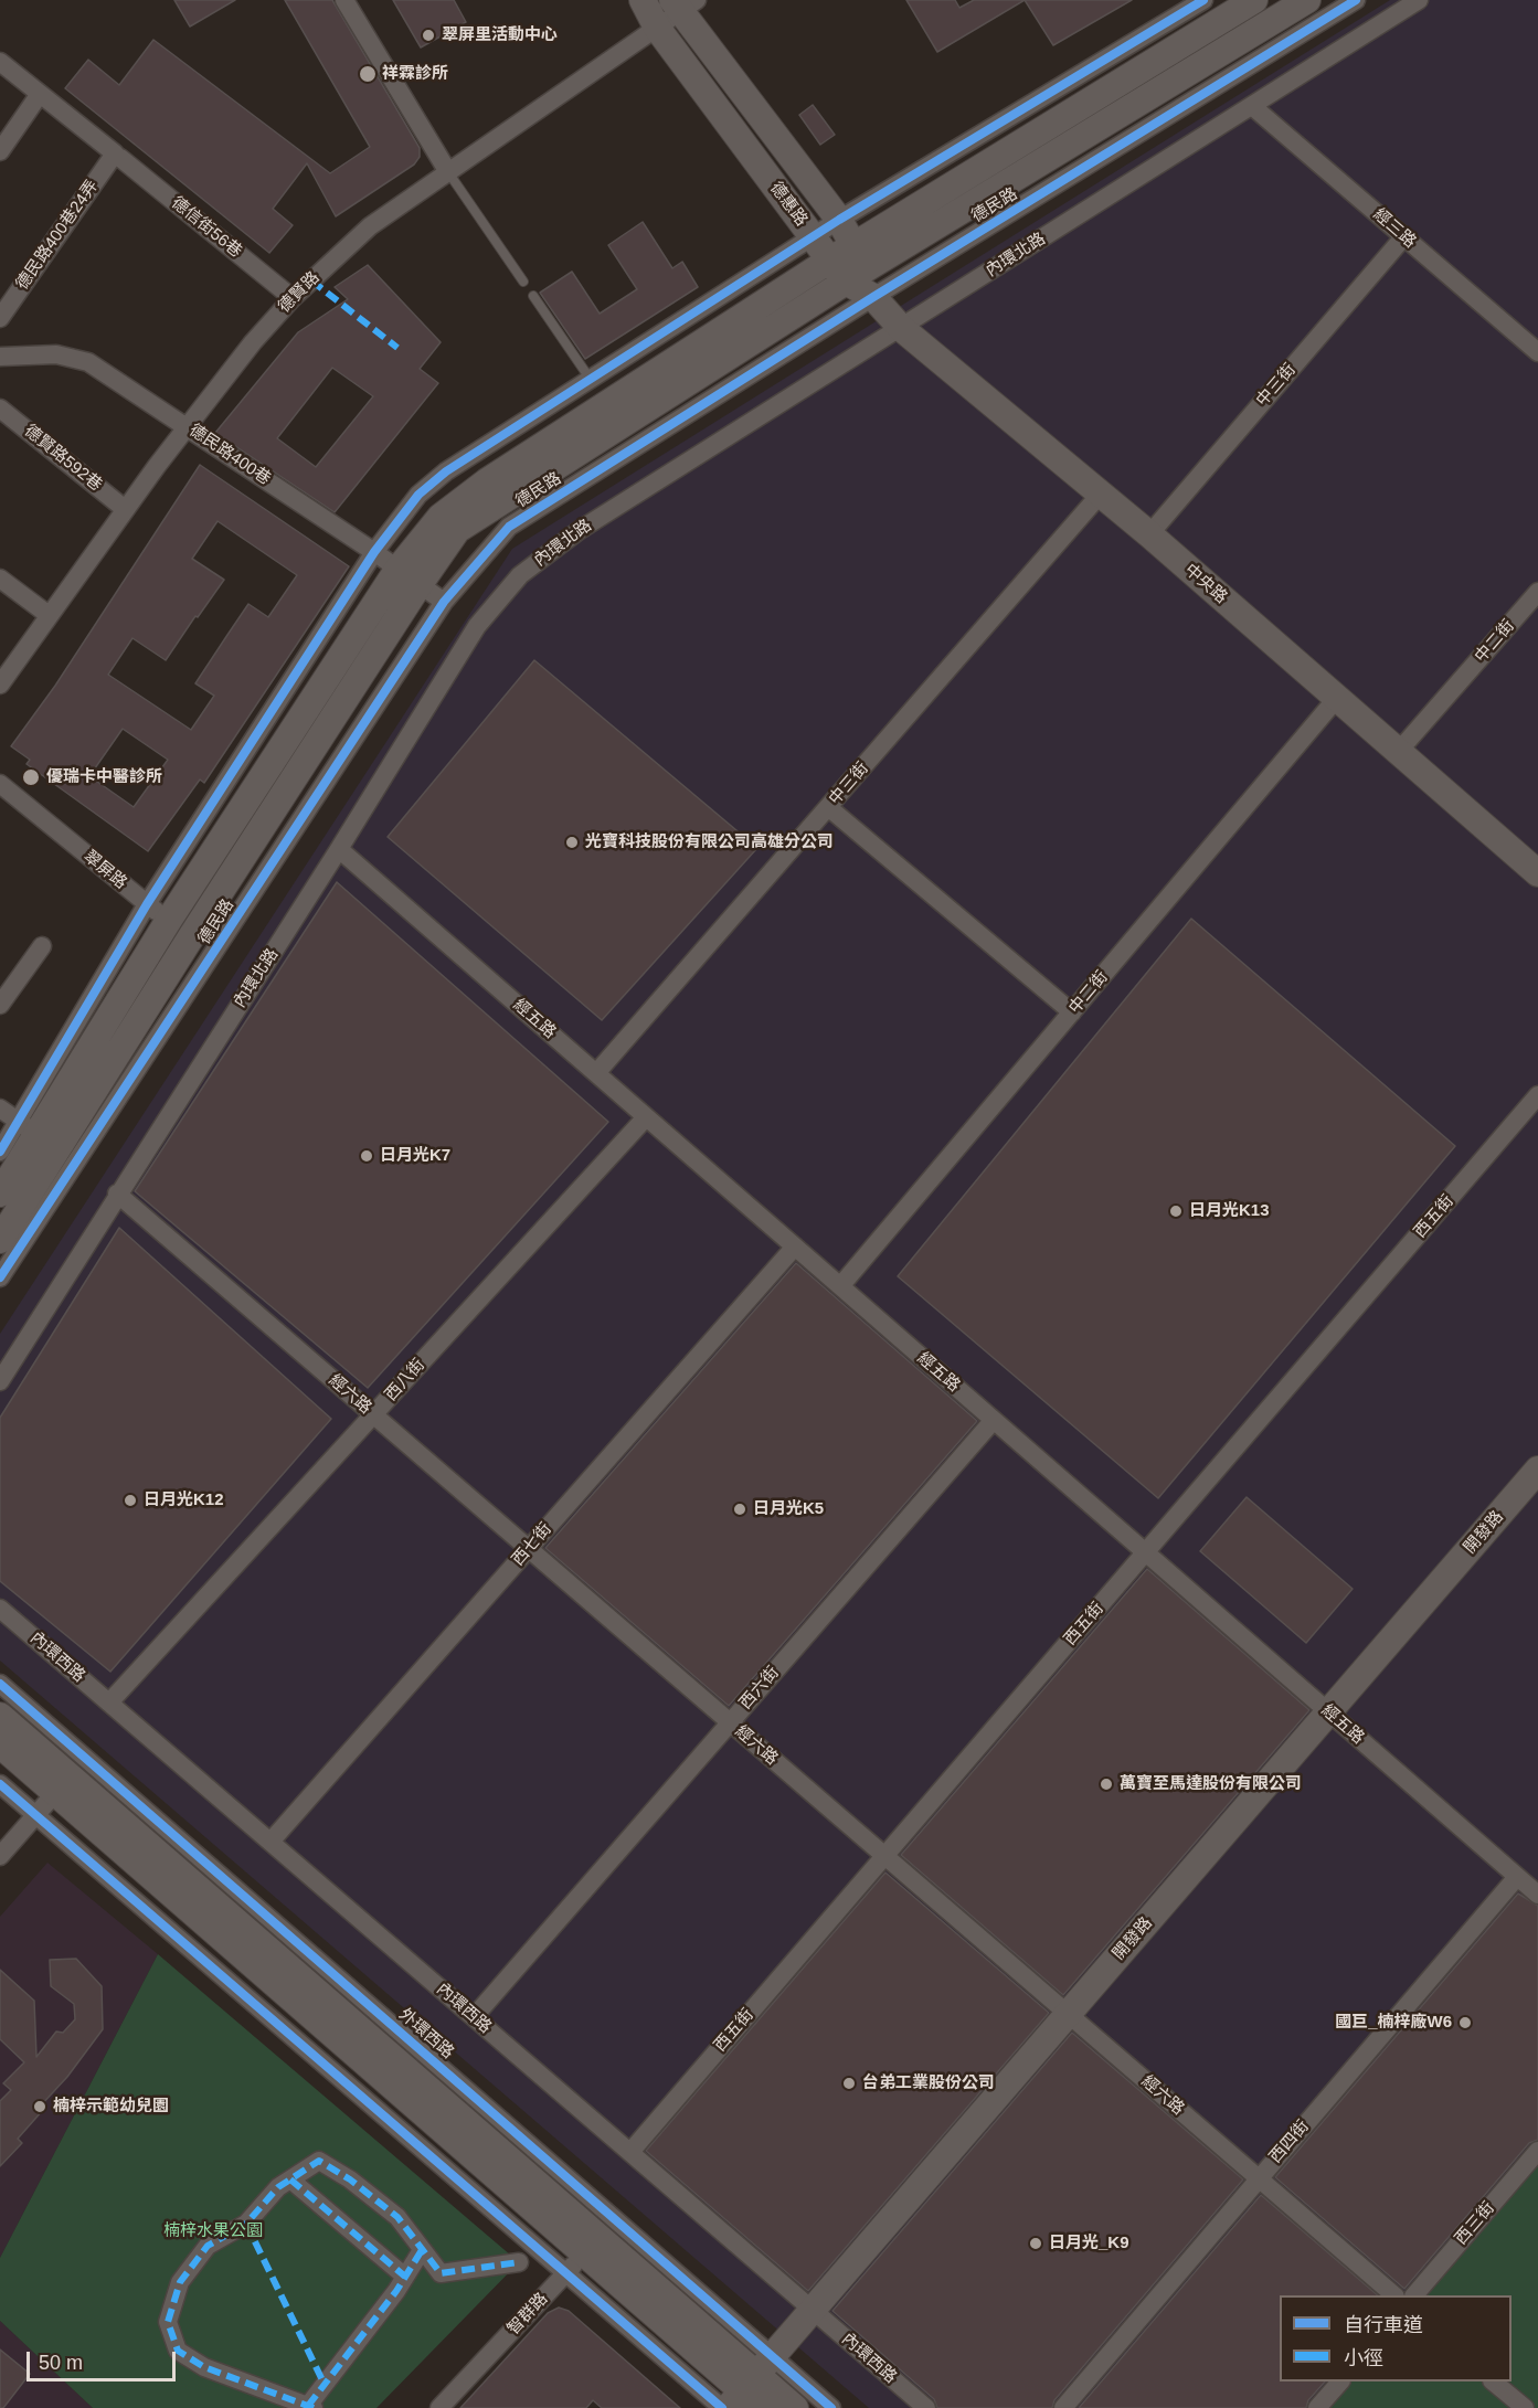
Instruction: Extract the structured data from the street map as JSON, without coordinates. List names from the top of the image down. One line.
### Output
{"streets":{"street":["德惠路","德民路","德信街56巷","經三路","德民路400巷24弄","內環北路","德賢路","中三街","德民路400巷","德賢路592巷","中央路","中二街","翠屏路","經五路","西五街","西八街","經六路","開發路","西七街","內環西路","西六街","西四街","西三街","智群路"],"cycle path":["外環西路"]},"crossings":[["德惠路","德民路"],["德惠路","德賢路"],["德惠路","中央路"],["德民路","德民路400巷"],["德民路","中央路"],["德民路","翠屏路"],["德信街56巷","德民路400巷24弄"],["德信街56巷","德賢路"],["經三路","內環北路"],["經三路","中三街"],["內環北路","中央路"],["內環北路","經五路"],["內環北路","經六路"],["德賢路","德民路400巷"],["德賢路","德賢路592巷"],["中三街","中央路"],["中三街","經五路"],["中央路","中二街"],["中二街","經五路"],["經五路","西五街"],["經五路","西八街"],["經五路","開發路"],["經五路","西七街"],["經五路","西六街"],["經五路","西四街"],["西五街","經六路"],["西五街","內環西路"],["西八街","經六路"],["西八街","內環西路"],["經六路","開發路"],["經六路","西七街"],["經六路","西六街"],["經六路","西四街"],["開發路","內環西路"],["西七街","內環西路"],["內環西路","西六街"]],"parks":["楠梓水果公園"],"places":["翠屏里活動中心","祥霖診所","優瑞卡中醫診所","光寶科技股份有限公司高雄分公司","日月光K7","日月光K13","日月光K12","日月光K5","萬寶至馬達股份有限公司","國巨_楠梓廠W6","台弟工業股份公司","楠梓示範幼兒園","日月光_K9"],"legend":["自行車道","小徑"],"scale_bar":"50 m"}
